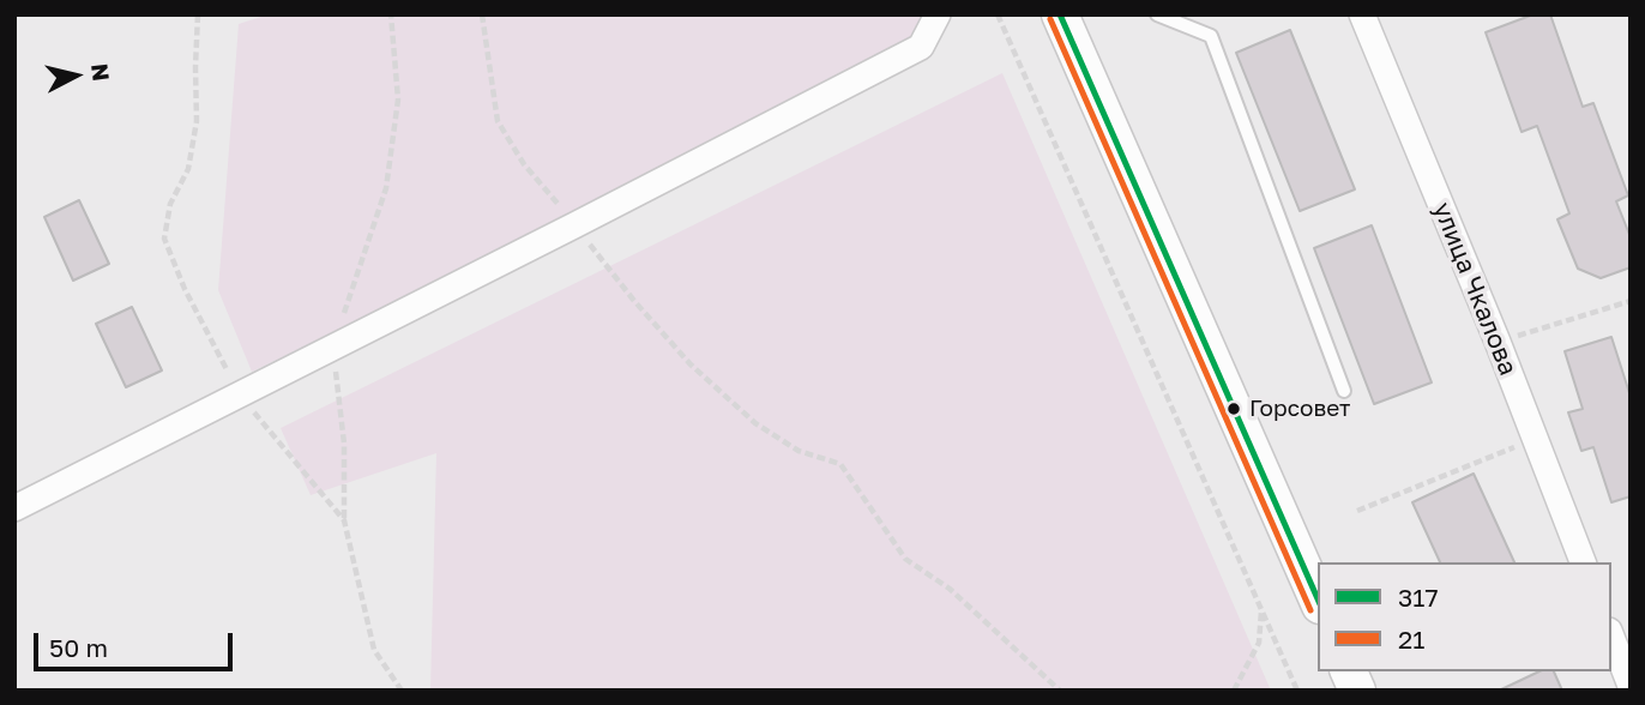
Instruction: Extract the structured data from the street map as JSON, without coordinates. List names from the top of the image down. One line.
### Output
{"streets":{"street":["улица Чкалова"]},"places":["Горсовет"],"lines":["transit line 317","transit line 21"],"legend":["317","21"],"scale_bar":"50 m","north":"right"}
